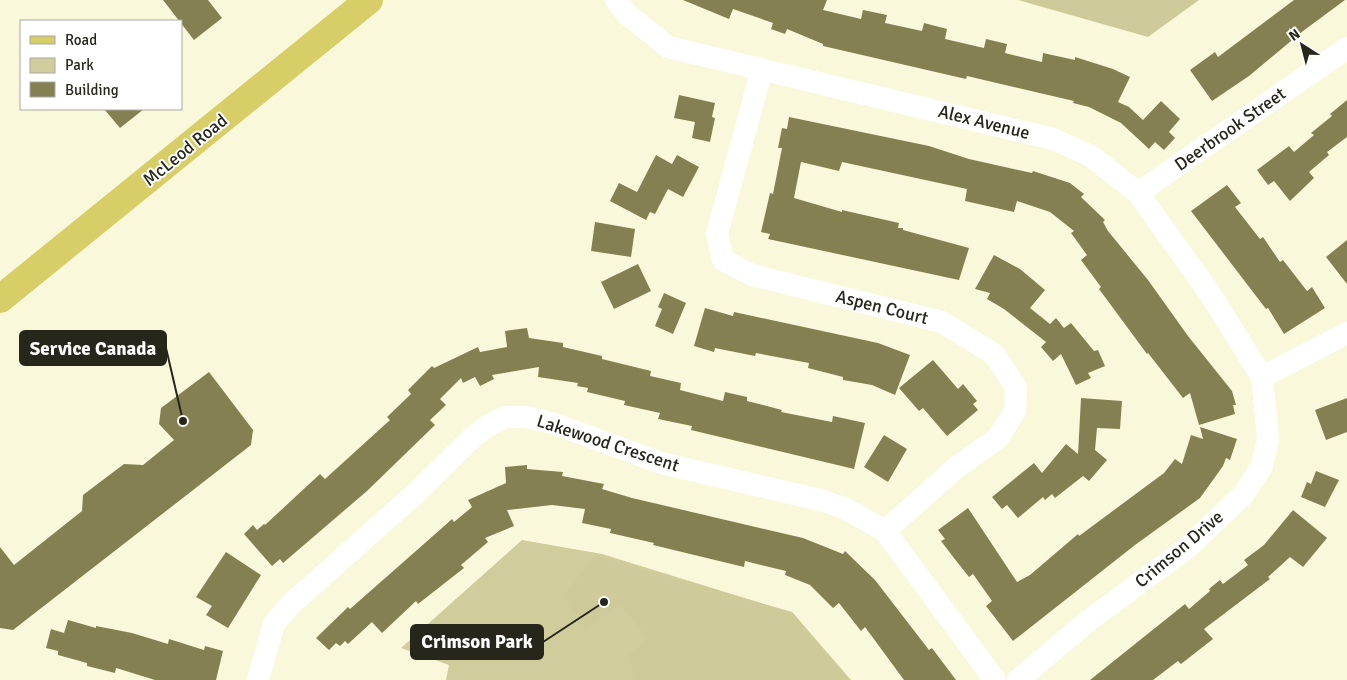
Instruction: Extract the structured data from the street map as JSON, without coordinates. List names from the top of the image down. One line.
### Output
{"streets":{"main road":["McLeod Road"],"street":["Alex Avenue","Deerbrook Street","Aspen Court","Lakewood Crescent","Crimson Drive"]},"crossings":[["Alex Avenue","Deerbrook Street"],["Alex Avenue","Aspen Court"],["Alex Avenue","Crimson Drive"],["Aspen Court","Lakewood Crescent"]],"places":["Service Canada","Crimson Park"],"legend":["Road","Park","Building"],"north":"top left"}
